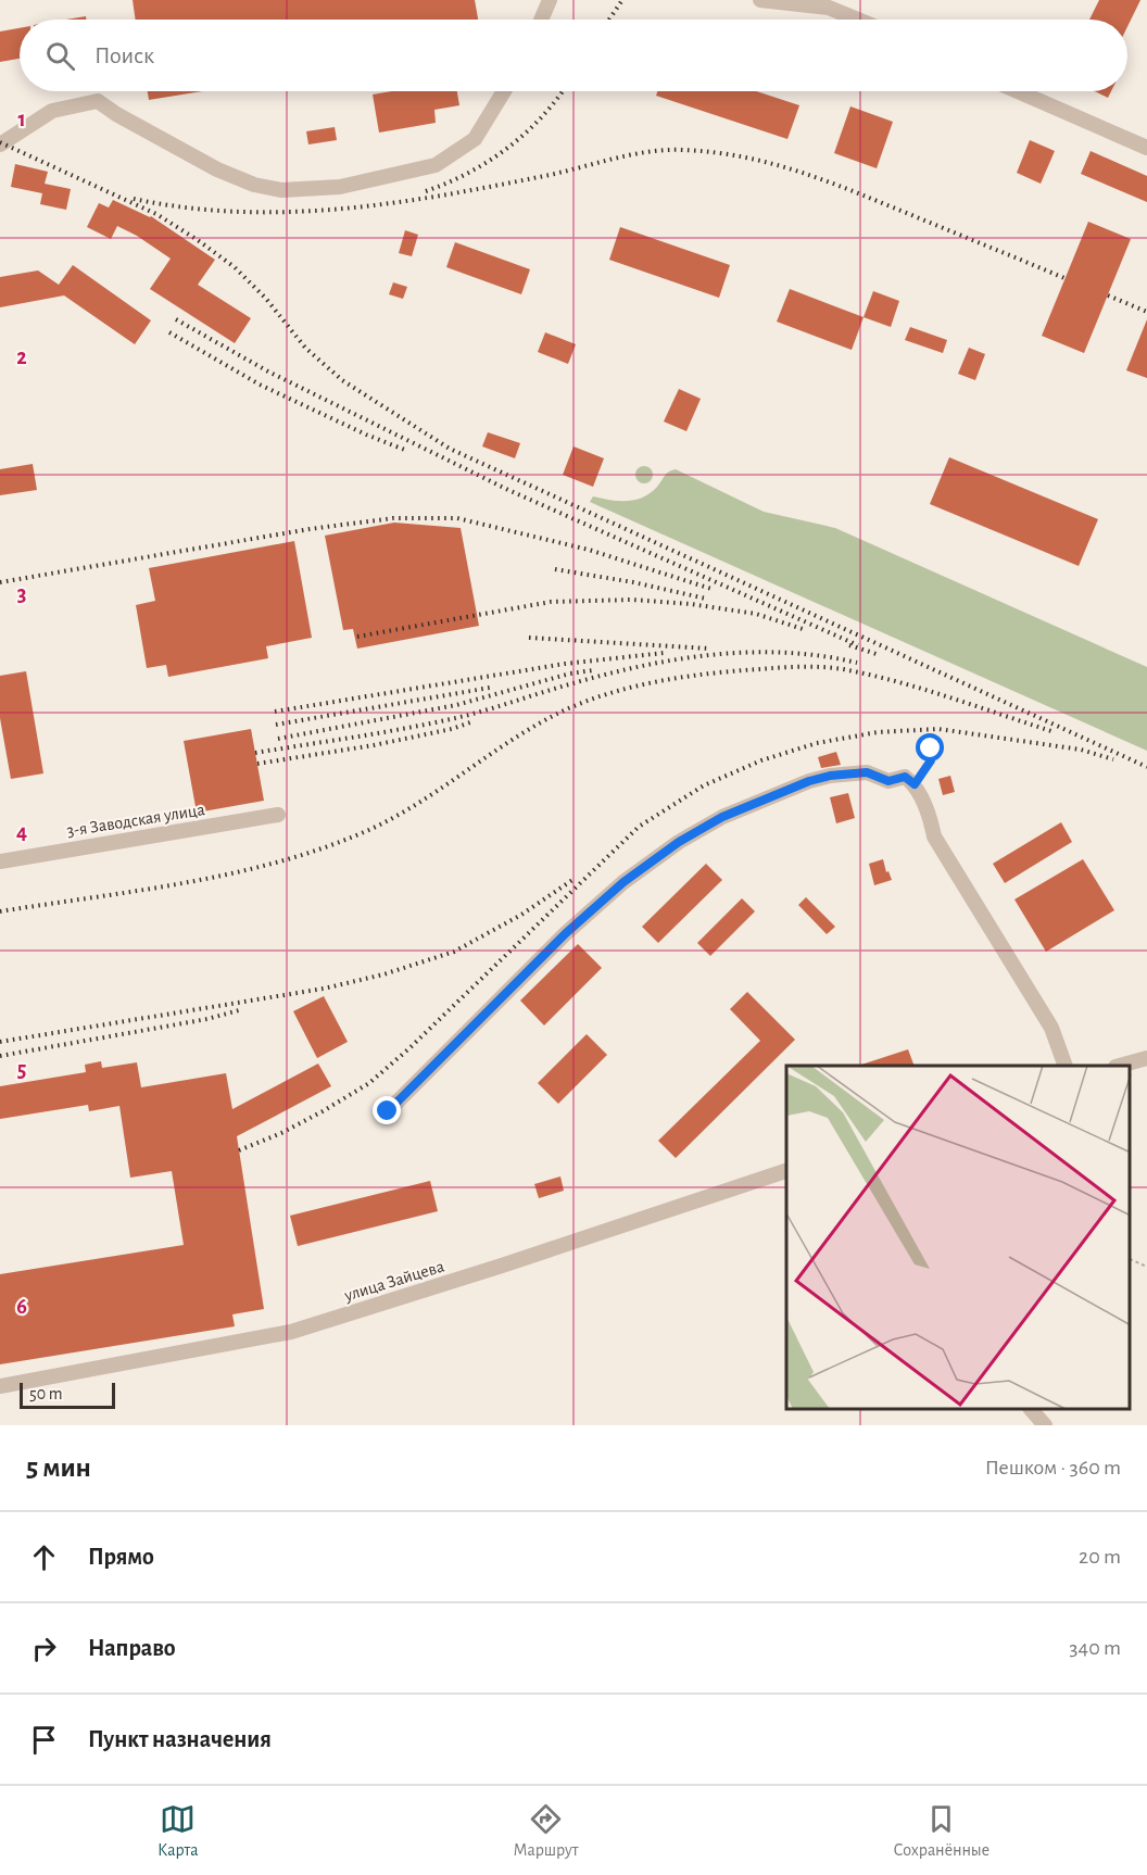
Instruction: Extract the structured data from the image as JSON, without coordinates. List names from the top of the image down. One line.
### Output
{"streets":{"street":["3-я Заводская улица","улица Зайцева"]},"scale_bar":"50 m","page":{"search":"Поиск","scale":"50 m","heading":["5 мин","Пешком · 360 m"],"list":[["Прямо","20 m"],["Направо","340 m"],"Пункт назначения"],"nav":["Карта","Маршрут","Сохранённые"]},"grid":{"rows":["1","2","3","4","5","6"]}}
